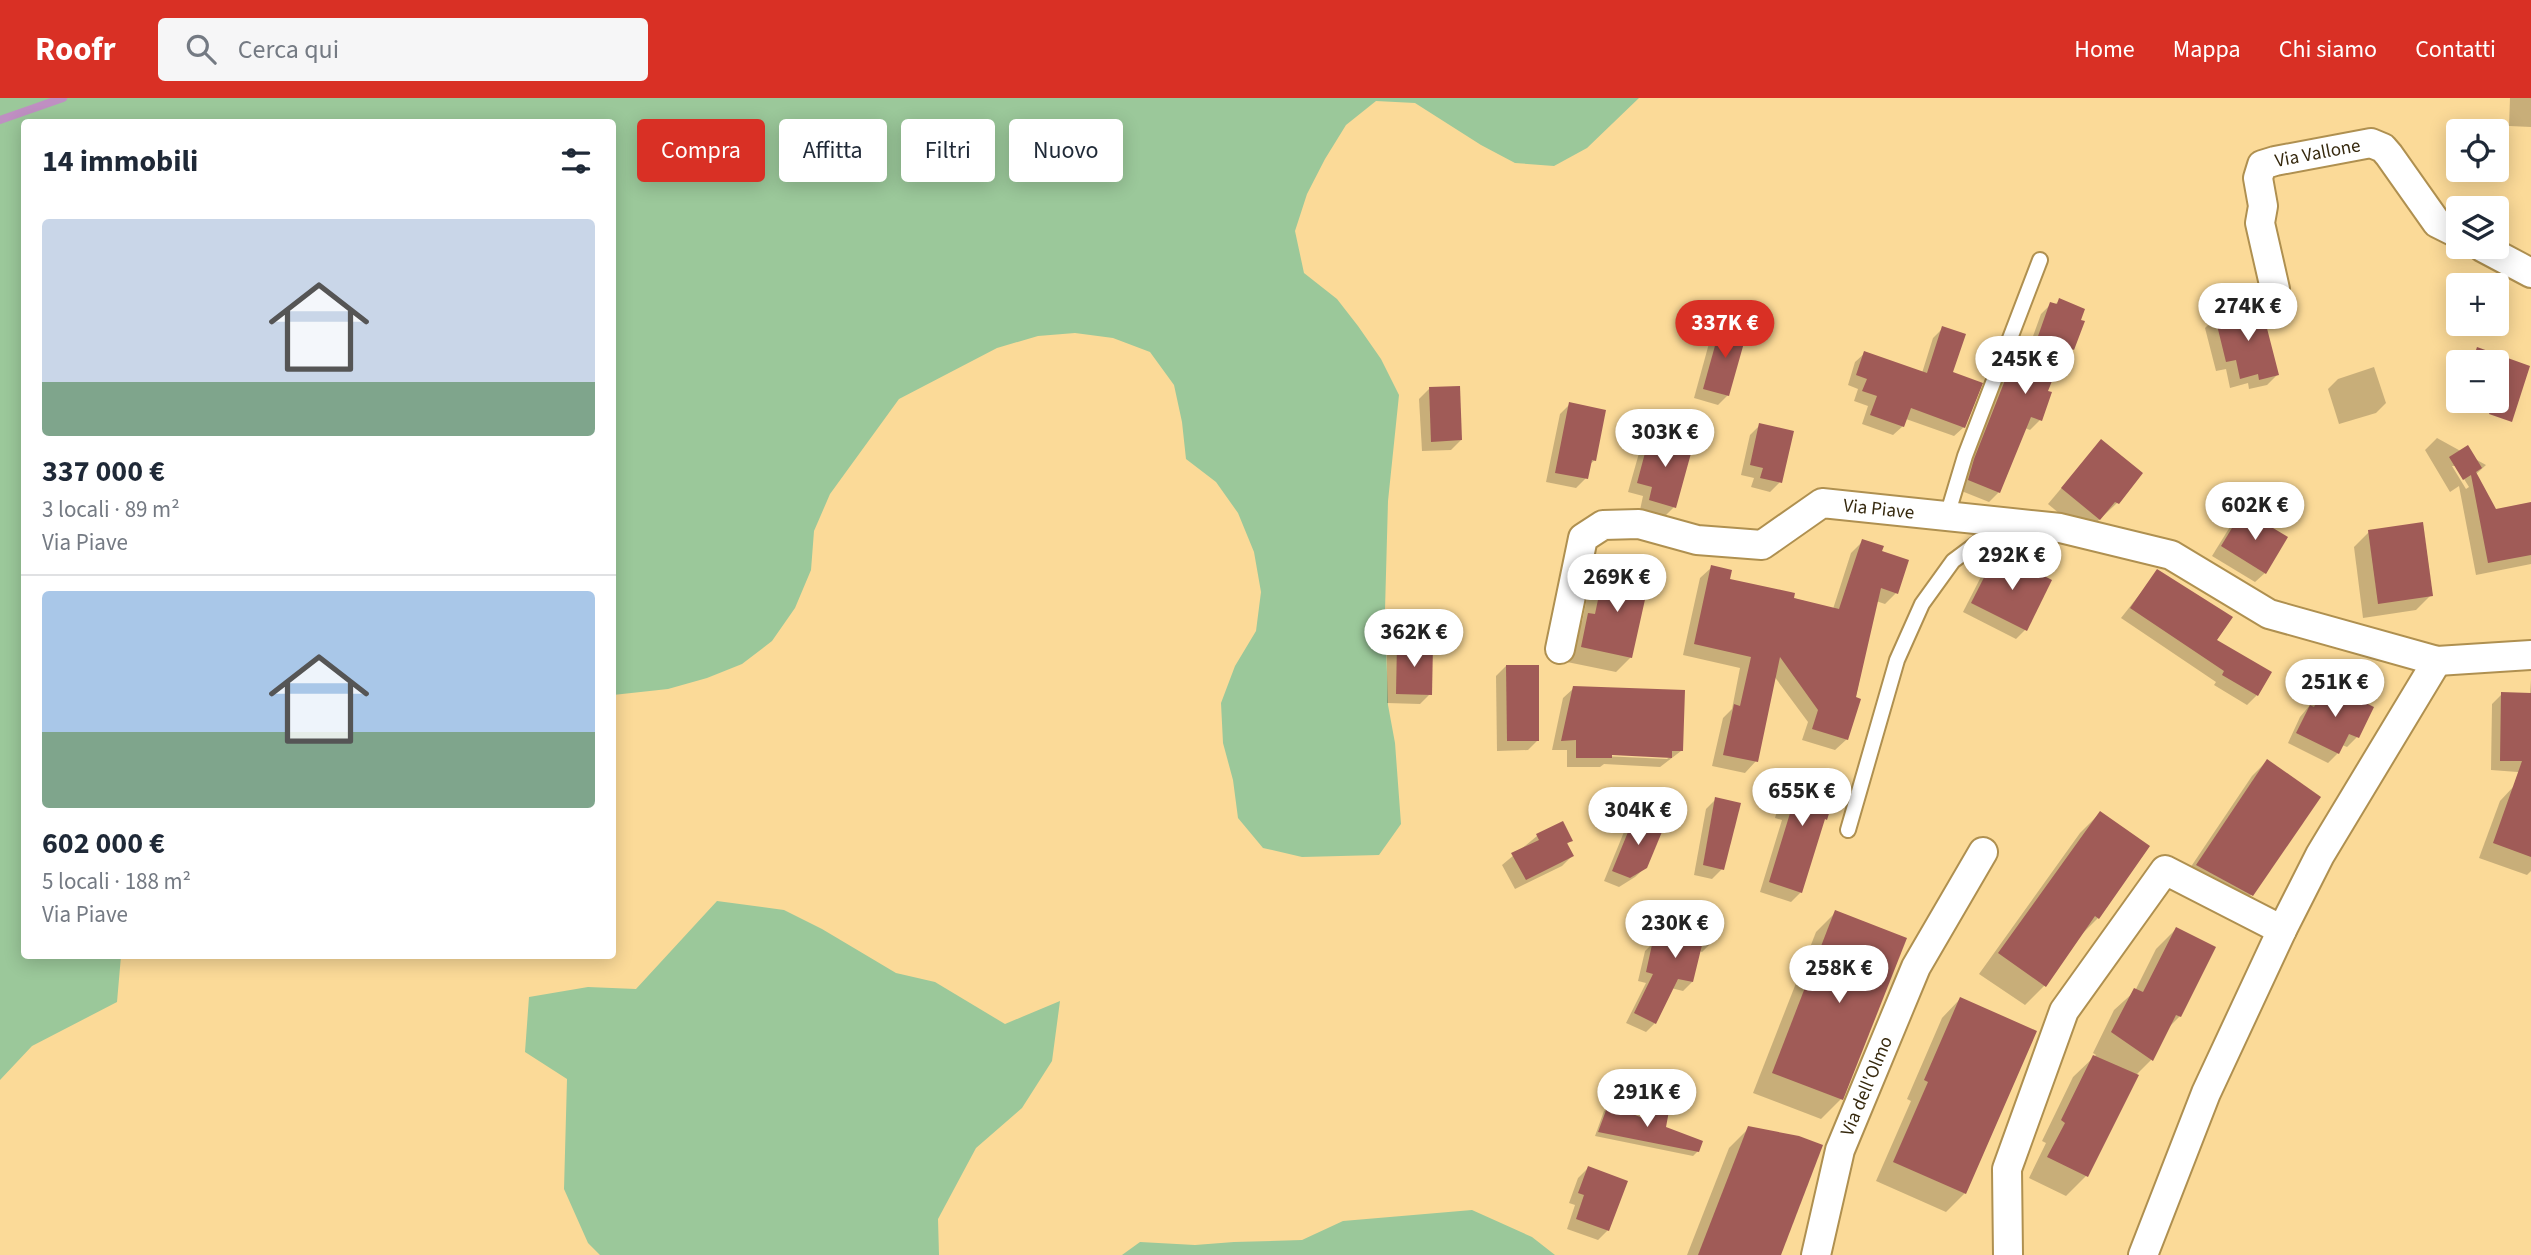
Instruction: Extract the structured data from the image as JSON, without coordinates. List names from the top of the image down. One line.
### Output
{"streets":{"street":["Via Vallone","Via Piave","Via dell'Olmo"]},"page":{"header":"Roofr","search":"Cerca qui","nav":["Home","Mappa","Chi siamo","Contatti"],"map_buttons":["+","−"],"chip":["Compra","Affitta","Filtri","Nuovo"],"heading":"14 immobili","list":[{"name":"337 000 €","note":"3 locali · 89 m² · Via Piave"},{"name":"602 000 €","note":"5 locali · 188 m² · Via Piave"}],"price":["274K €","337K €","245K €","303K €","602K €","292K €","269K €","362K €","251K €","655K €","304K €","230K €","258K €","291K €"]}}
